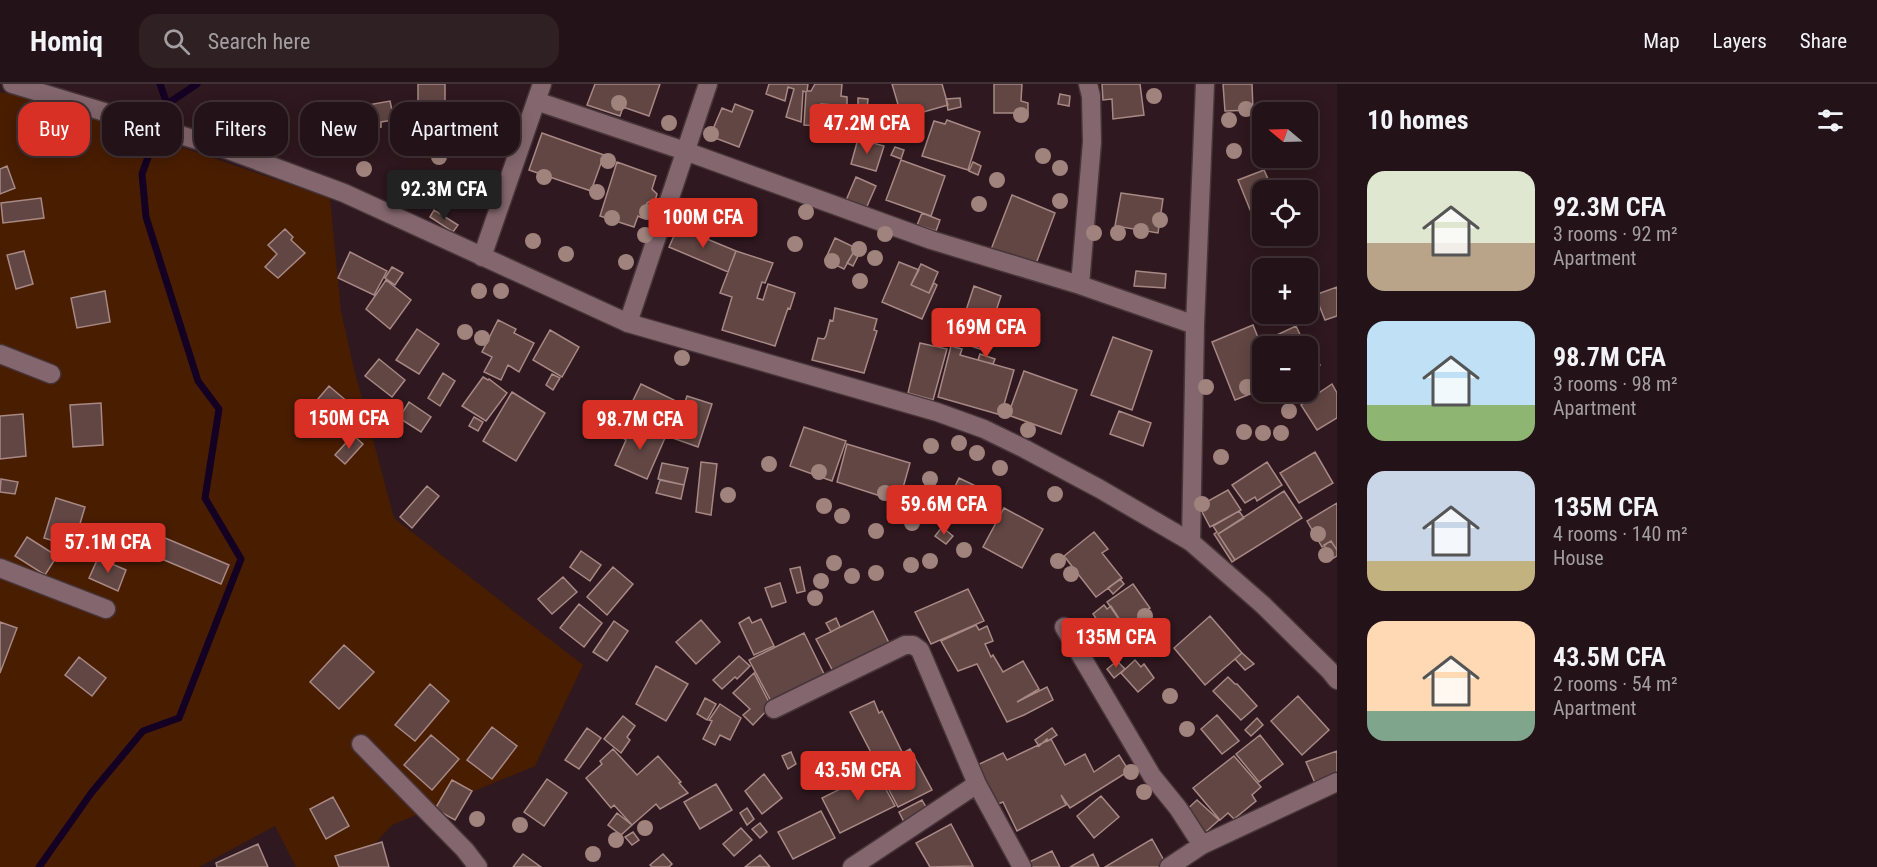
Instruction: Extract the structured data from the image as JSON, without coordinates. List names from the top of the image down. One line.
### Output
{"north":"left","page":{"header":"Homiq","search":"Search here","nav":["Map","Layers","Share"],"heading":"10 homes","map_buttons":["+","−"],"chip":["Buy","Rent","Filters","New","Apartment"],"price":["47.2M CFA","92.3M CFA","100M CFA","169M CFA","150M CFA","98.7M CFA","59.6M CFA","57.1M CFA","135M CFA","43.5M CFA"],"list":[{"name":"92.3M CFA","note":"3 rooms · 92 m² · Apartment"},{"name":"98.7M CFA","note":"3 rooms · 98 m² · Apartment"},{"name":"135M CFA","note":"4 rooms · 140 m² · House"},{"name":"43.5M CFA","note":"2 rooms · 54 m² · Apartment"}]}}
